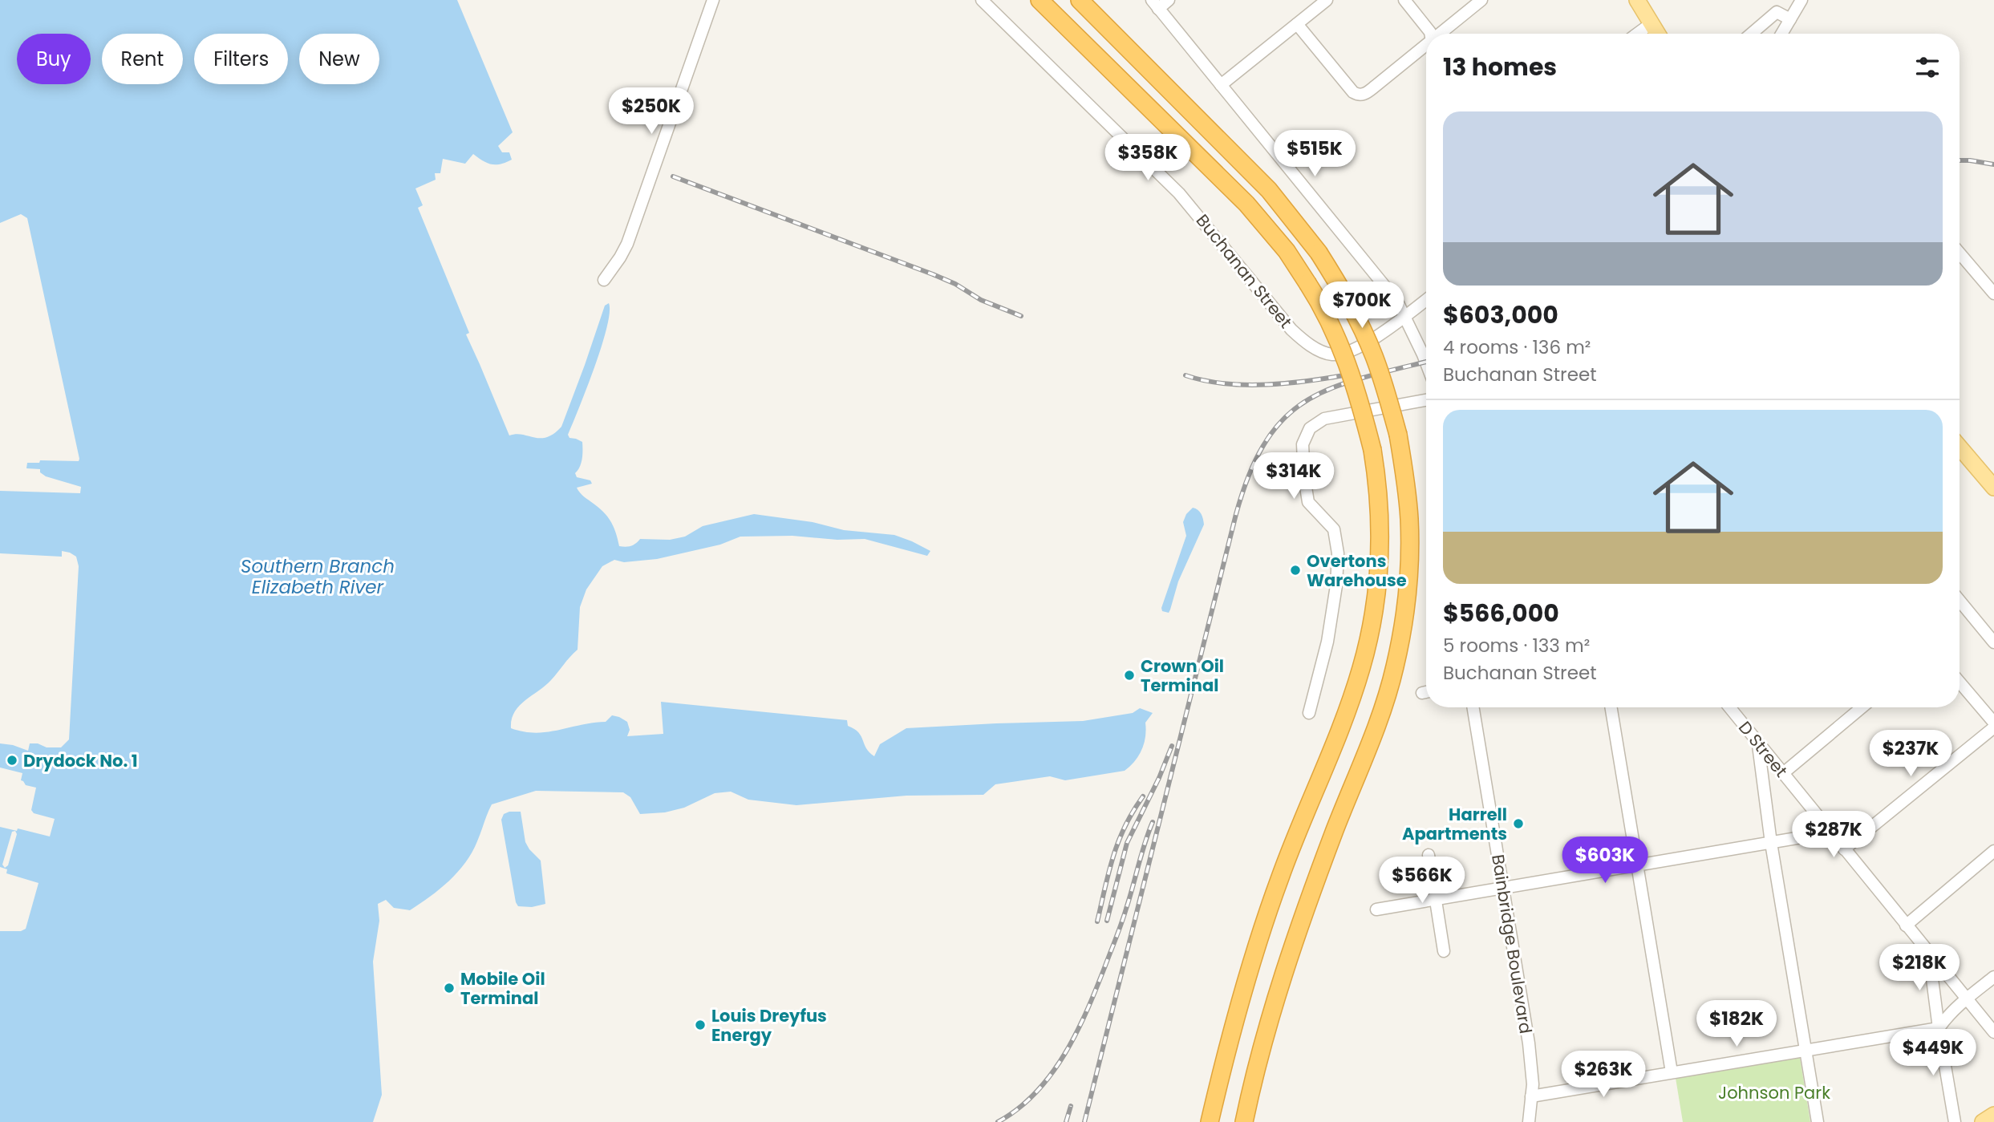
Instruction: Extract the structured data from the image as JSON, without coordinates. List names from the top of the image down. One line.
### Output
{"streets":{"street":["Buchanan Street","D Street","Bainbridge Boulevard"]},"water":["Southern Branch Elizabeth River"],"parks":["Johnson Park"],"places":["Overtons Warehouse","Crown Oil Terminal","Drydock No. 1","Harrell Apartments","Mobile Oil Terminal","Louis Dreyfus Energy"],"page":{"chip":["Buy","Rent","Filters","New"],"heading":"13 homes","price":["$250K","$515K","$358K","$700K","$314K","$237K","$287K","$603K","$566K","$218K","$182K","$449K","$263K"],"list":[{"name":"$603,000","note":"4 rooms · 136 m² · Buchanan Street"},{"name":"$566,000","note":"5 rooms · 133 m² · Buchanan Street"}]}}
